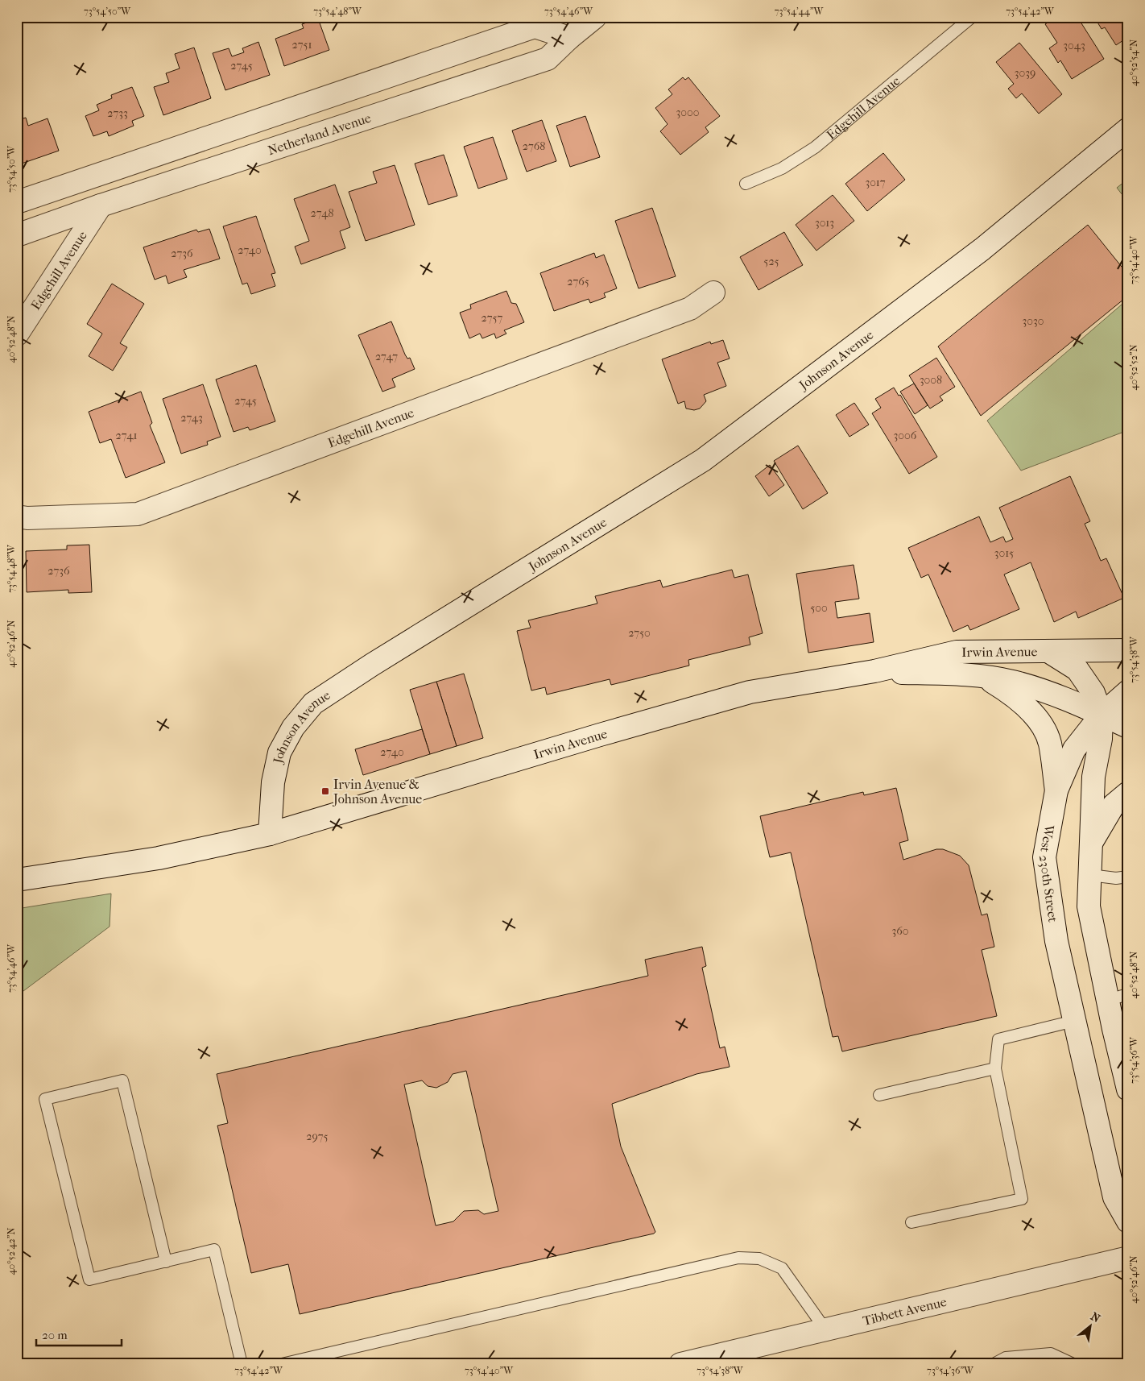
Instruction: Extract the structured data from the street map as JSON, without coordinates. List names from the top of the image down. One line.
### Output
{"streets":{"street":["Edgehill Avenue","Netherland Avenue","Johnson Avenue","Irwin Avenue","West 230th Street","Tibbett Avenue"]},"crossings":[["Edgehill Avenue","Netherland Avenue"],["Johnson Avenue","Irwin Avenue"],["Irwin Avenue","West 230th Street"]],"places":{"transit":["Irvin Avenue & Johnson Avenue"]},"house_numbers":["2751","3043","2745","3039","3000","2733","2768","3017","2748","3013","2740","2736","525","2765","2757","3030","2747","3008","2745","2743","2741","3006","3015","2736","500","2750","2740","360","2975"],"scale_bar":"20 m","north":"top right","coordinates":["73°54'50\"W","73°54'48\"W","73°54'46\"W","73°54'44\"W","73°54'42\"W","40°52'54\"N","73°54'40\"W","40°52'48\"N","40°52'52\"N","40°52'46\"N","73°54'38\"W","73°54'36\"W","40°52'42\"N"]}
